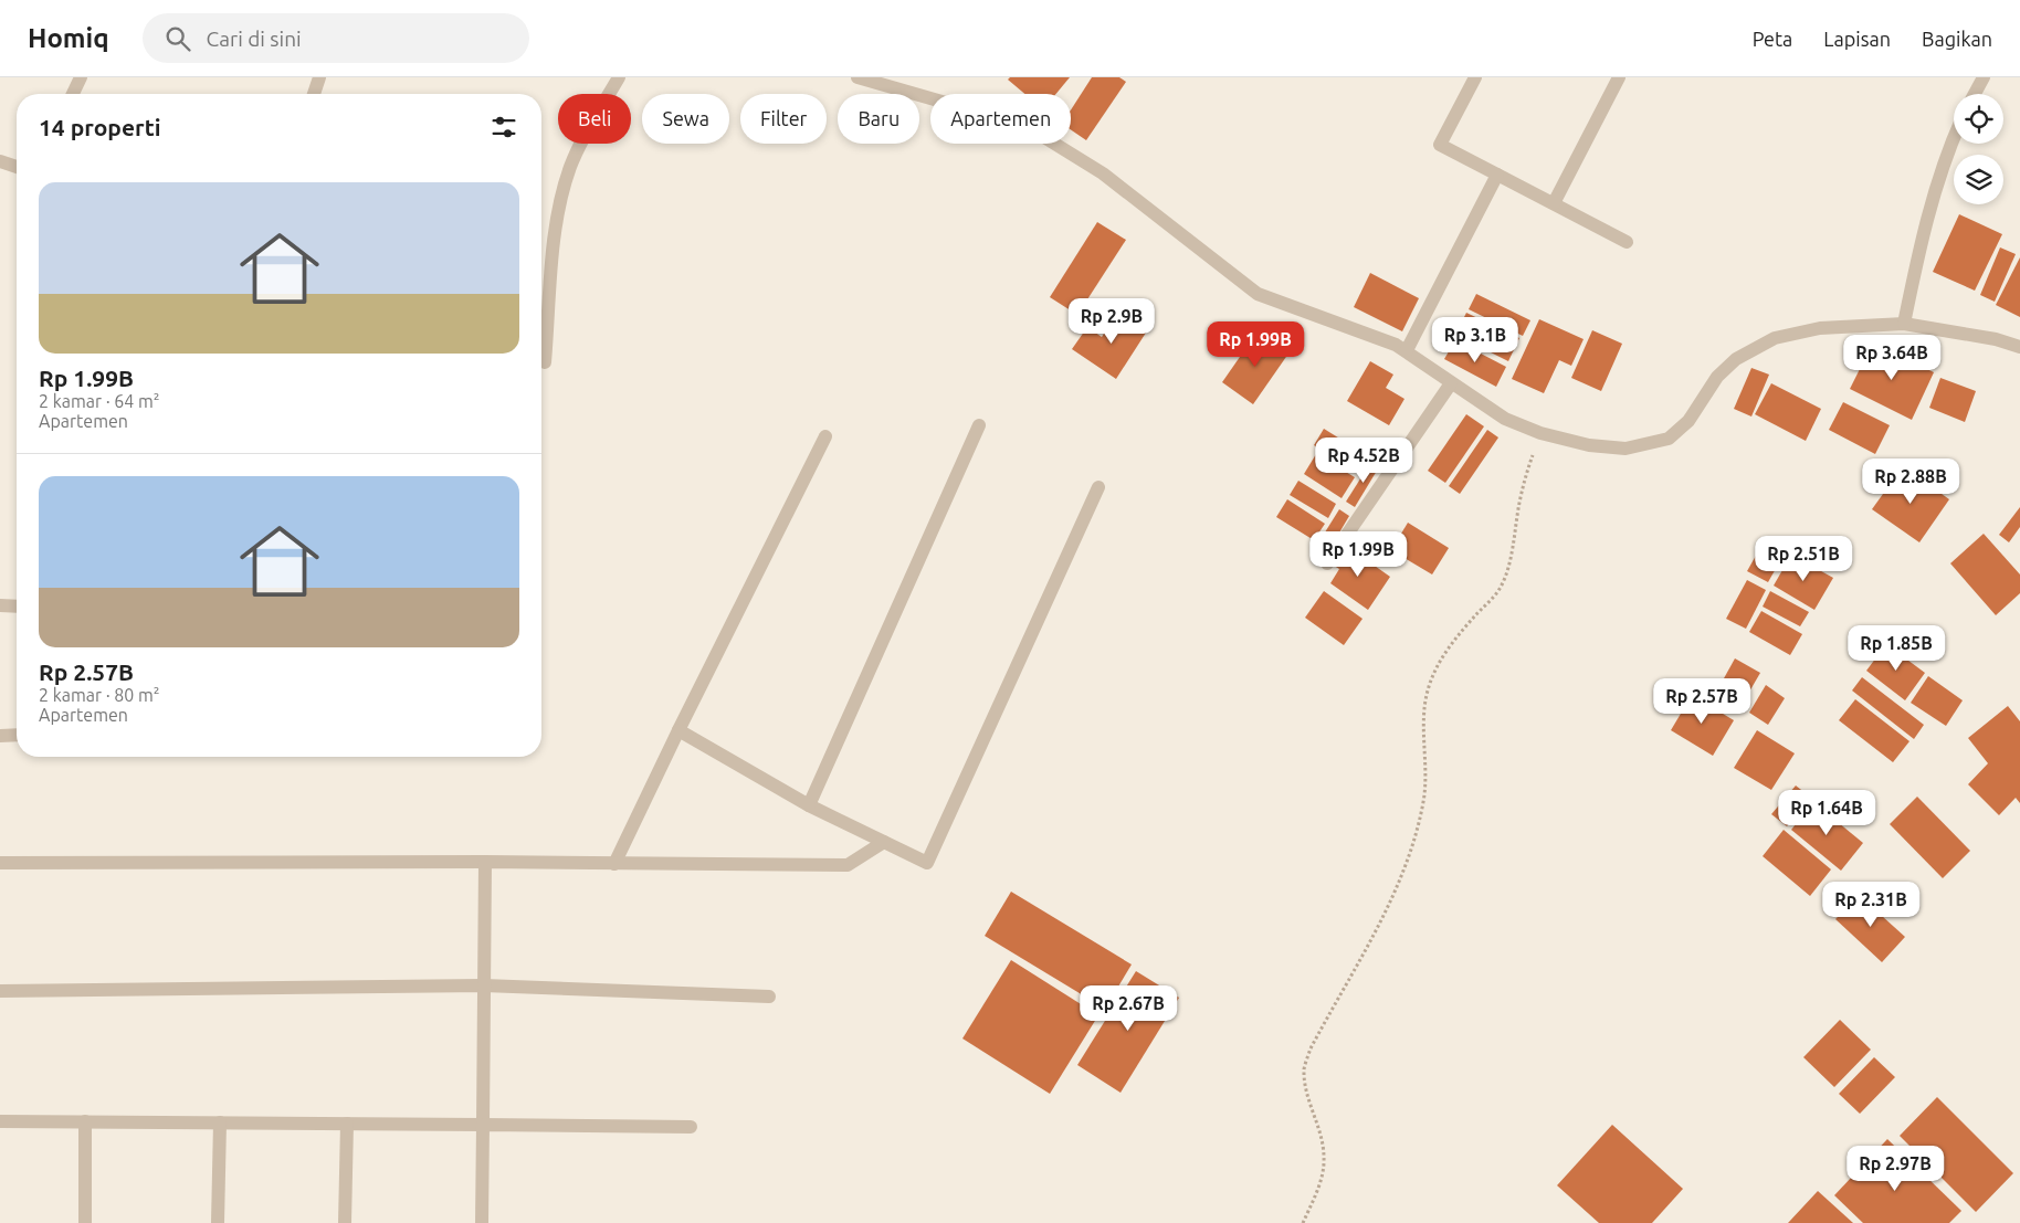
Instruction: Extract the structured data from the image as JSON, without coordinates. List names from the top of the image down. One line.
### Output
{"page":{"header":"Homiq","search":"Cari di sini","nav":["Peta","Lapisan","Bagikan"],"chip":["Beli","Sewa","Filter","Baru","Apartemen"],"heading":"14 properti","list":[{"name":"Rp 1.99B","note":"2 kamar · 64 m² · Apartemen"},{"name":"Rp 2.57B","note":"2 kamar · 80 m² · Apartemen"}],"price":["Rp 2.9B","Rp 3.1B","Rp 1.99B","Rp 3.64B","Rp 4.52B","Rp 2.88B","Rp 1.99B","Rp 2.51B","Rp 1.85B","Rp 2.57B","Rp 1.64B","Rp 2.31B","Rp 2.67B","Rp 2.97B"]}}
